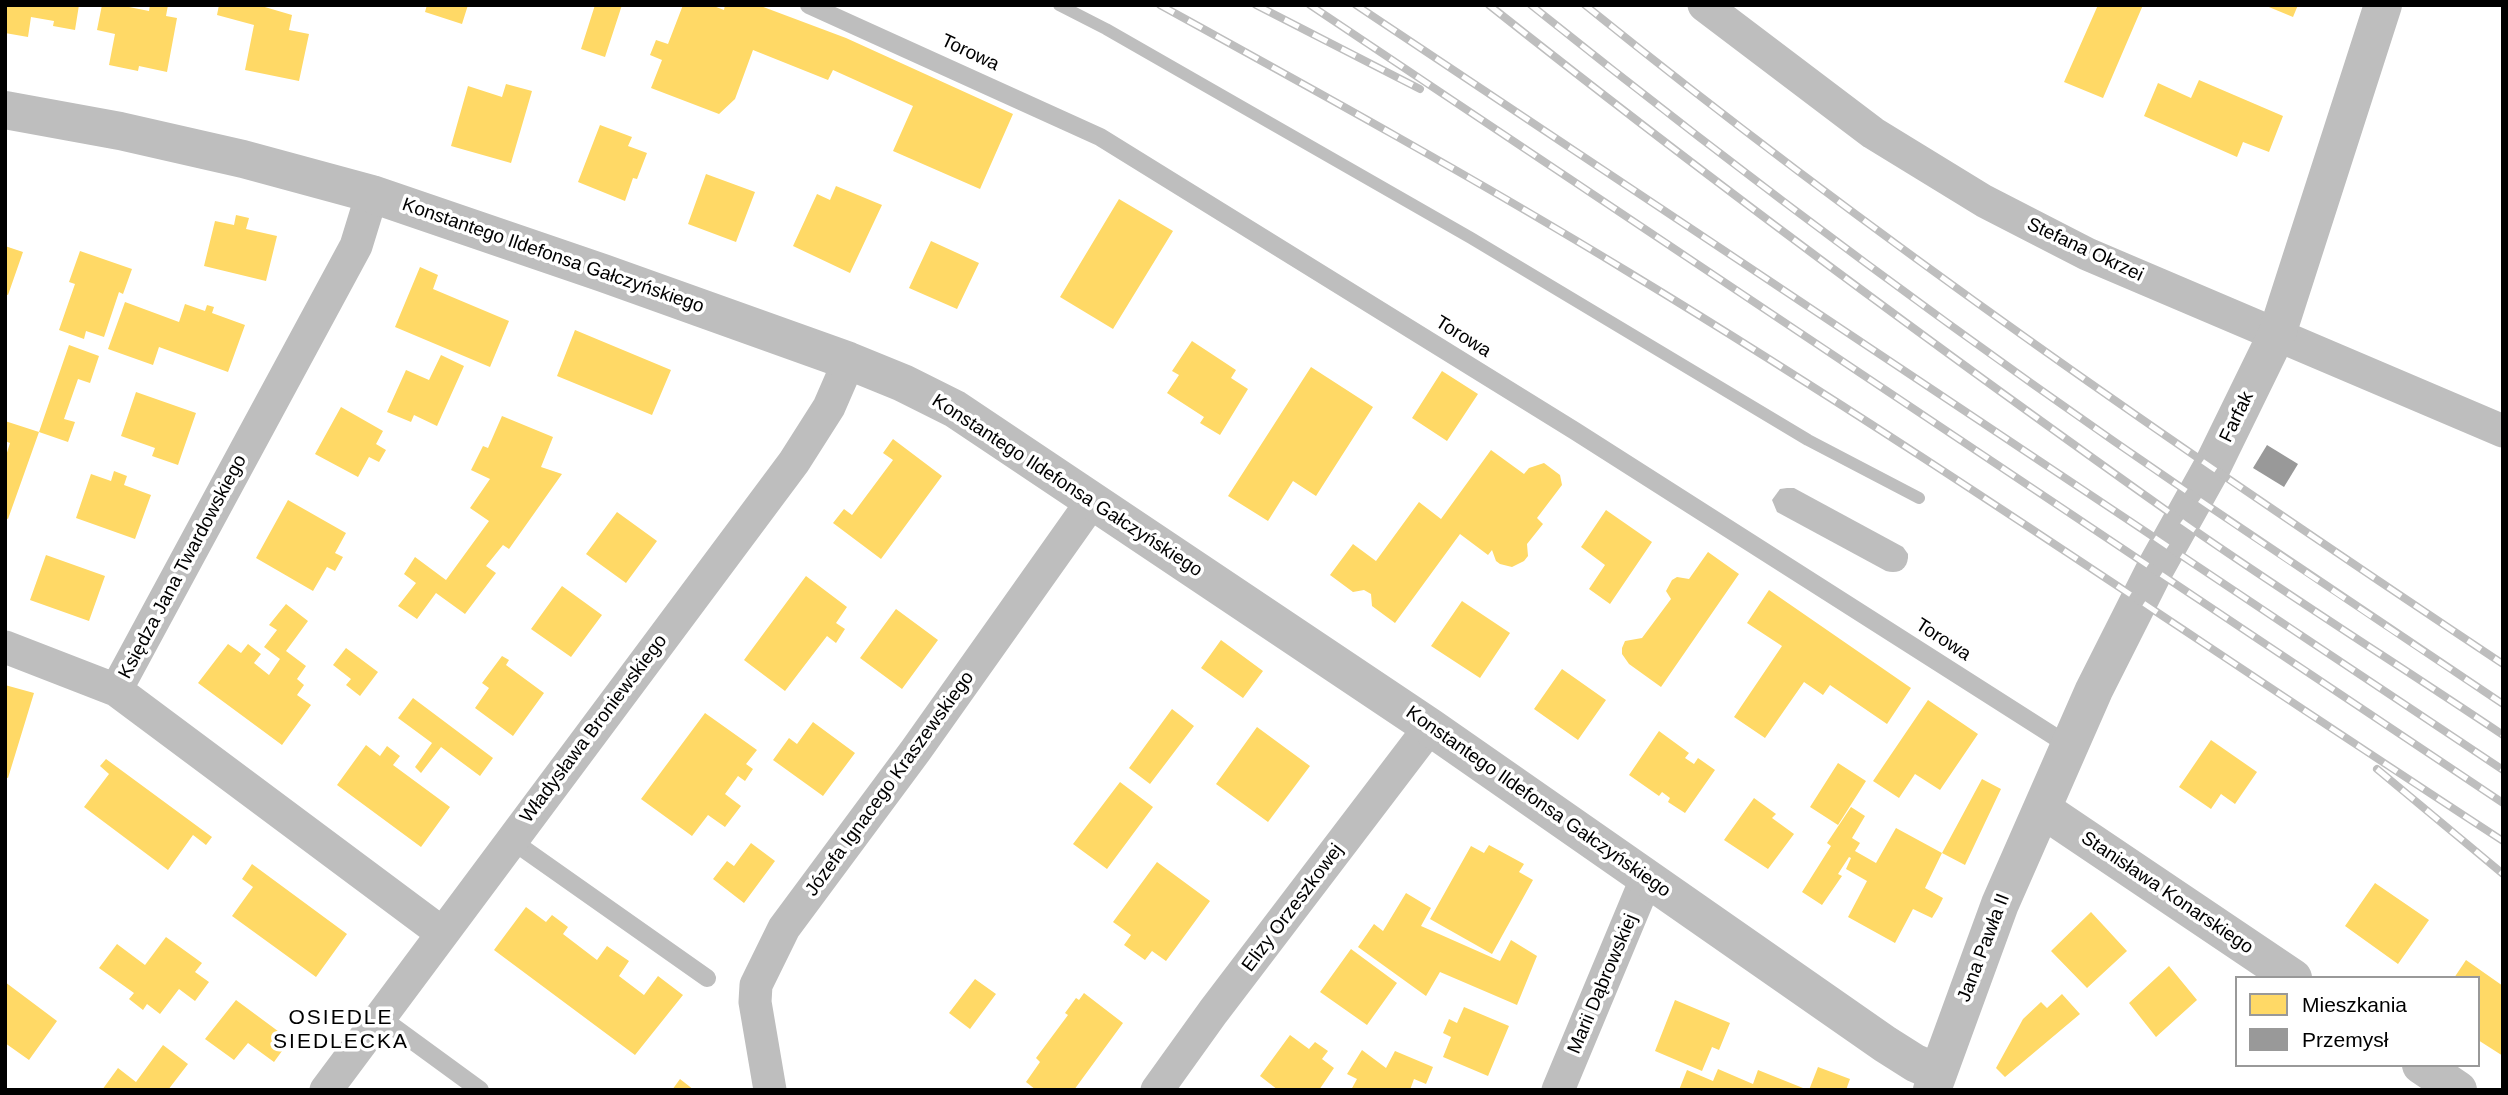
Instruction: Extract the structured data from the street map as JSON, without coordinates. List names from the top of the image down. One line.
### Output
{"streets":{"street":["Stefana Okrzei","Konstantego Ildefonsa Gałczyńskiego","Farfak","Księdza Jana Twardowskiego","Władysława Broniewskiego","Józefa Ignacego Kraszewskiego","Stanisława Konarskiego","Elizy Orzeszkowej","Jana Pawła II","Marii Dąbrowskiej"],"lane":["Torowa"]},"crossings":[["Torowa","Farfak"],["Stefana Okrzei","Farfak"],["Konstantego Ildefonsa Gałczyńskiego","Księdza Jana Twardowskiego"],["Konstantego Ildefonsa Gałczyńskiego","Władysława Broniewskiego"],["Konstantego Ildefonsa Gałczyńskiego","Józefa Ignacego Kraszewskiego"],["Konstantego Ildefonsa Gałczyńskiego","Elizy Orzeszkowej"],["Konstantego Ildefonsa Gałczyńskiego","Jana Pawła II"],["Konstantego Ildefonsa Gałczyńskiego","Marii Dąbrowskiej"],["Farfak","Stanisława Konarskiego"],["Farfak","Jana Pawła II"],["Księdza Jana Twardowskiego","Władysława Broniewskiego"],["Stanisława Konarskiego","Jana Pawła II"]],"districts":["OSIEDLE SIEDLECKA"],"legend":["Mieszkania","Przemysł"]}
